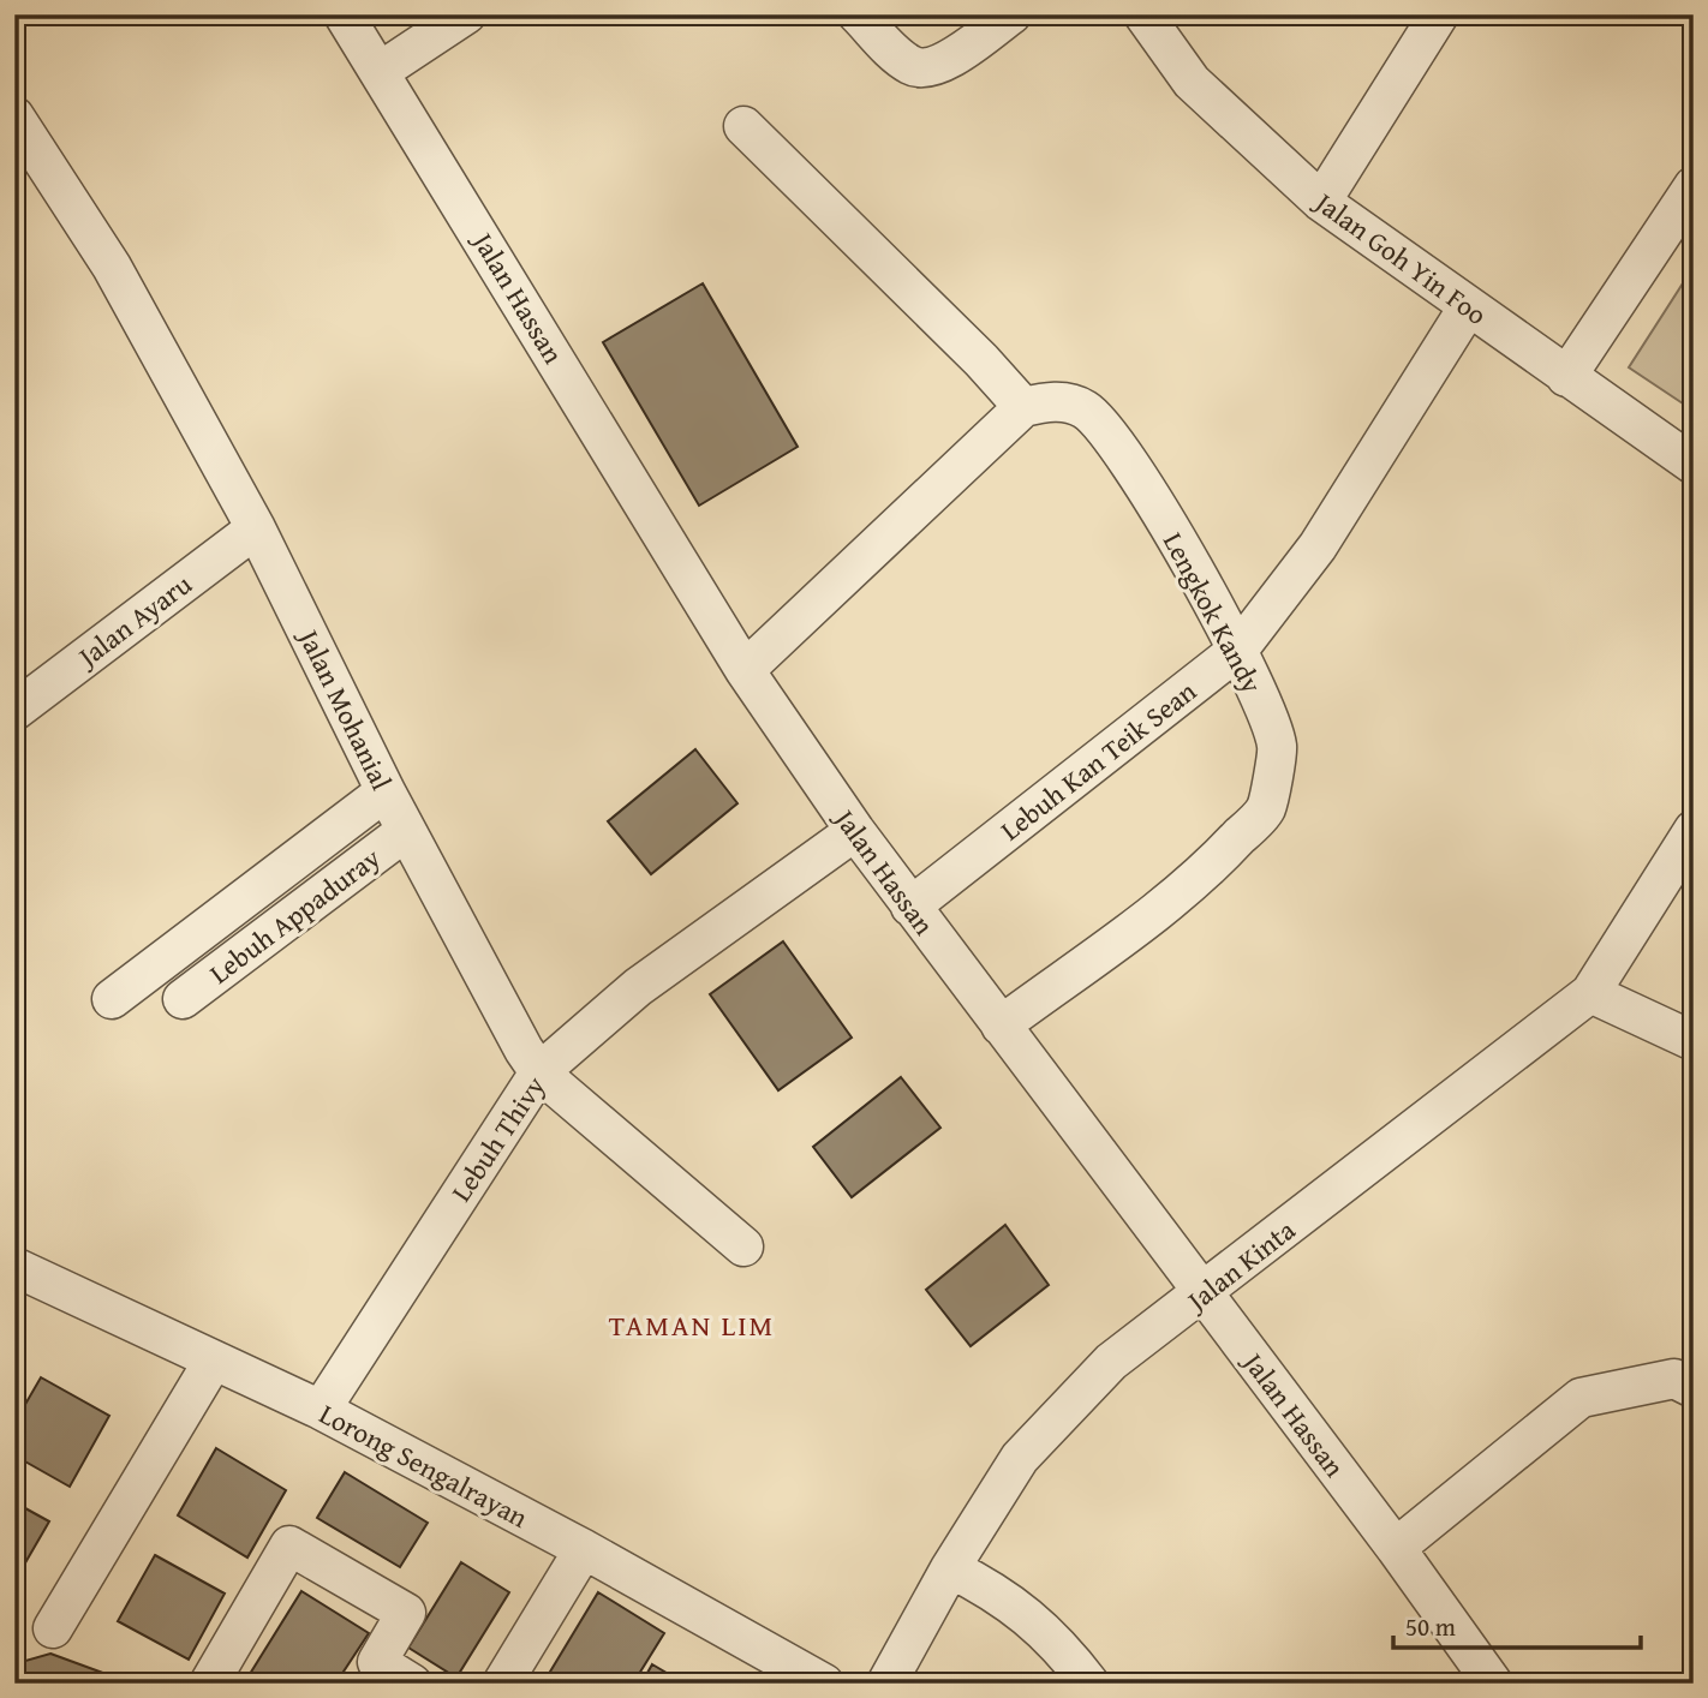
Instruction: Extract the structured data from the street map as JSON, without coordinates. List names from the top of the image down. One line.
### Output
{"streets":{"street":["Jalan Goh Yin Foo","Jalan Hassan","Lengkok Kandy","Jalan Ayaru","Jalan Mohanial","Lebuh Kan Teik Sean","Lebuh Appaduray","Lebuh Thivy","Jalan Kinta","Lorong Sengalrayan"]},"crossings":[["Jalan Goh Yin Foo","Lebuh Kan Teik Sean"],["Jalan Hassan","Lengkok Kandy"],["Jalan Hassan","Lebuh Kan Teik Sean"],["Jalan Hassan","Lebuh Thivy"],["Jalan Hassan","Jalan Kinta"],["Lengkok Kandy","Lebuh Kan Teik Sean"],["Jalan Ayaru","Jalan Mohanial"],["Jalan Mohanial","Lebuh Appaduray"],["Jalan Mohanial","Lebuh Thivy"],["Lebuh Thivy","Lorong Sengalrayan"]],"districts":["TAMAN LIM"],"scale_bar":"50 m"}
